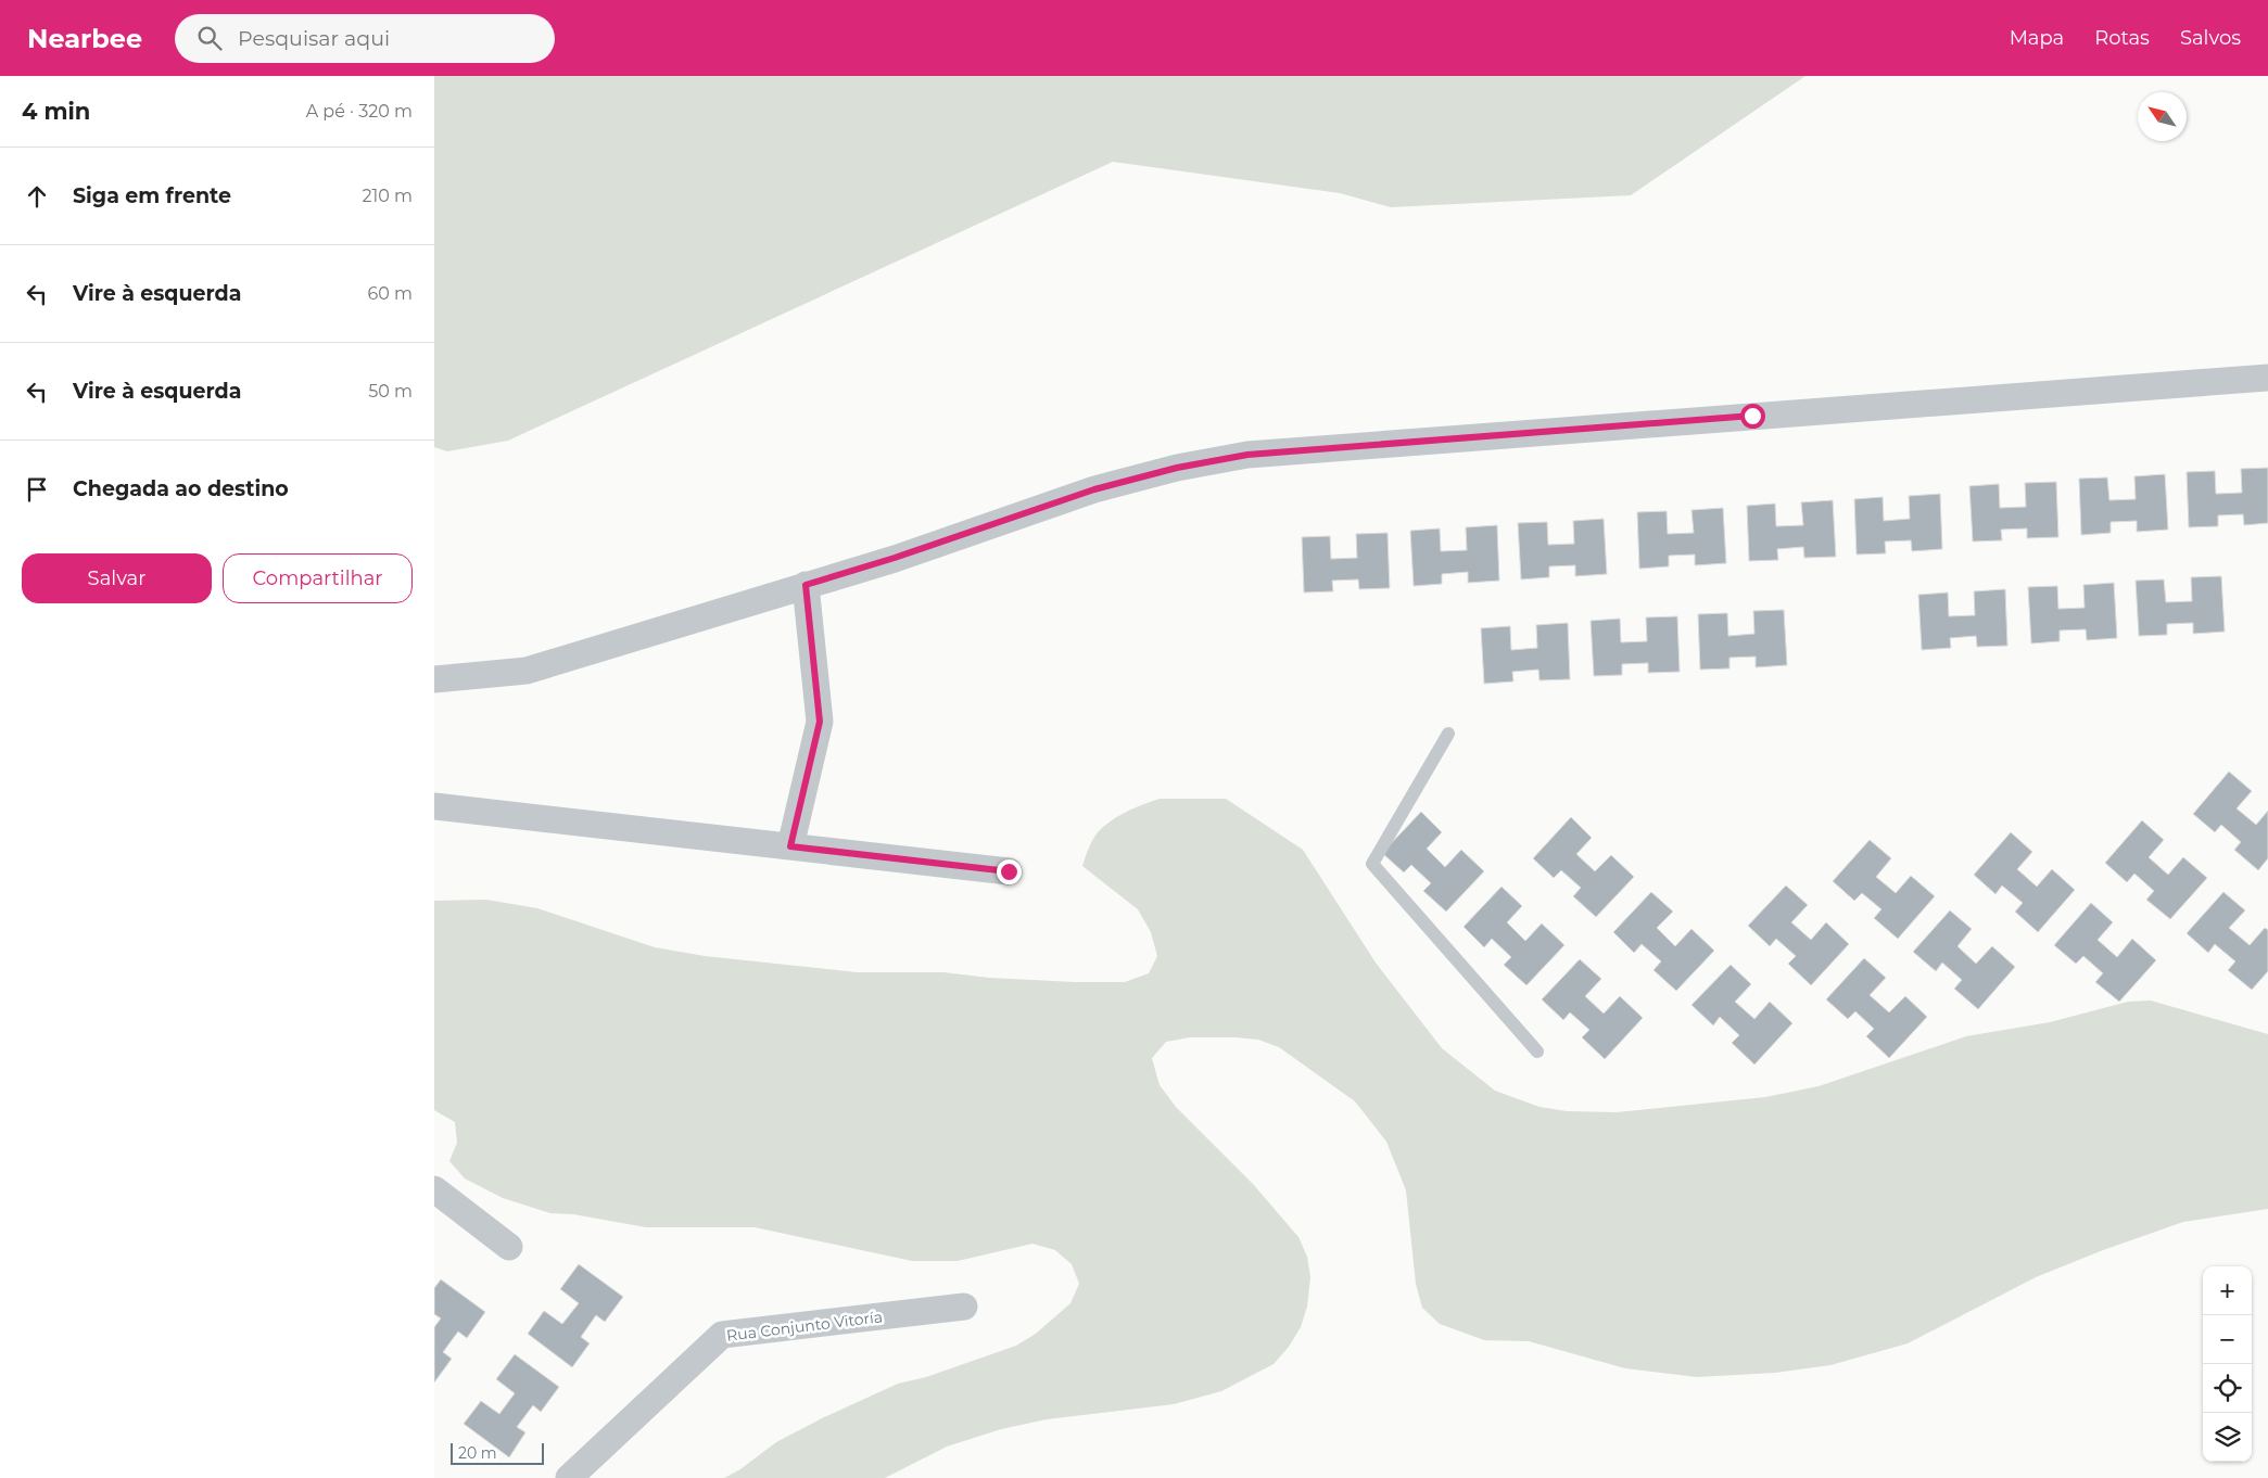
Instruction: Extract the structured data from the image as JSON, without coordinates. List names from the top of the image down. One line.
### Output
{"streets":{"street":["Rua Conjunto Vitoría"]},"scale_bar":"20 m","north":"top left","page":{"header":"Nearbee","search":"Pesquisar aqui","nav":["Mapa","Rotas","Salvos"],"heading":["4 min","A pé · 320 m"],"list":[["Siga em frente","210 m"],["Vire à esquerda","60 m"],["Vire à esquerda","50 m"],"Chegada ao destino"],"buttons":["Salvar","Compartilhar"],"map_buttons":["+","−"],"scale":"20 m"}}
